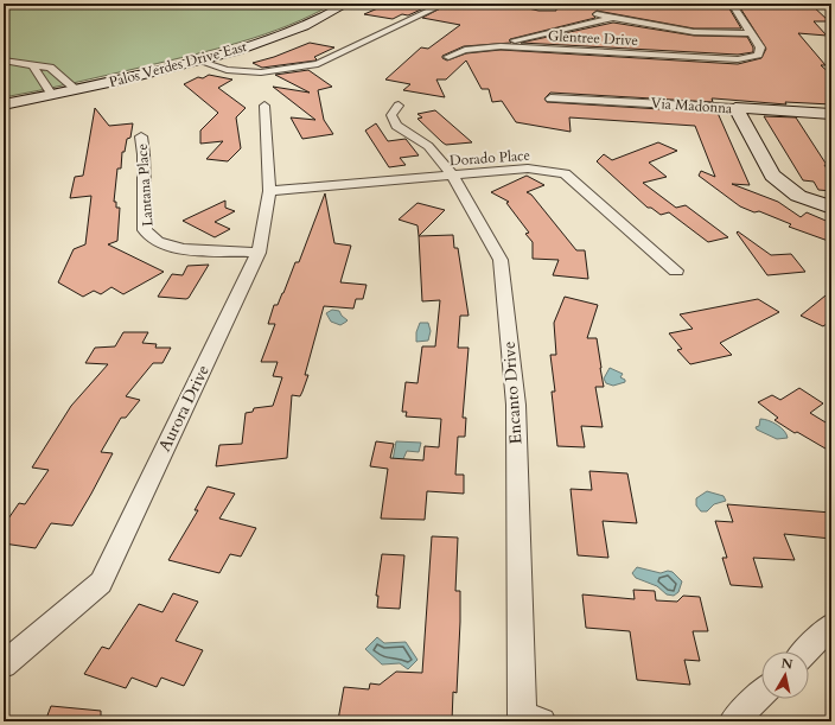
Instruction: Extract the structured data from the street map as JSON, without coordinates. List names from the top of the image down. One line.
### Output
{"streets":{"main road":["Palos Verdes Drive East","Via Madonna"],"street":["Glentree Drive","Dorado Place","Lantana Place","Encanto Drive","Aurora Drive"]},"crossings":[["Dorado Place","Encanto Drive"],["Dorado Place","Aurora Drive"],["Lantana Place","Aurora Drive"]],"north":"top"}
